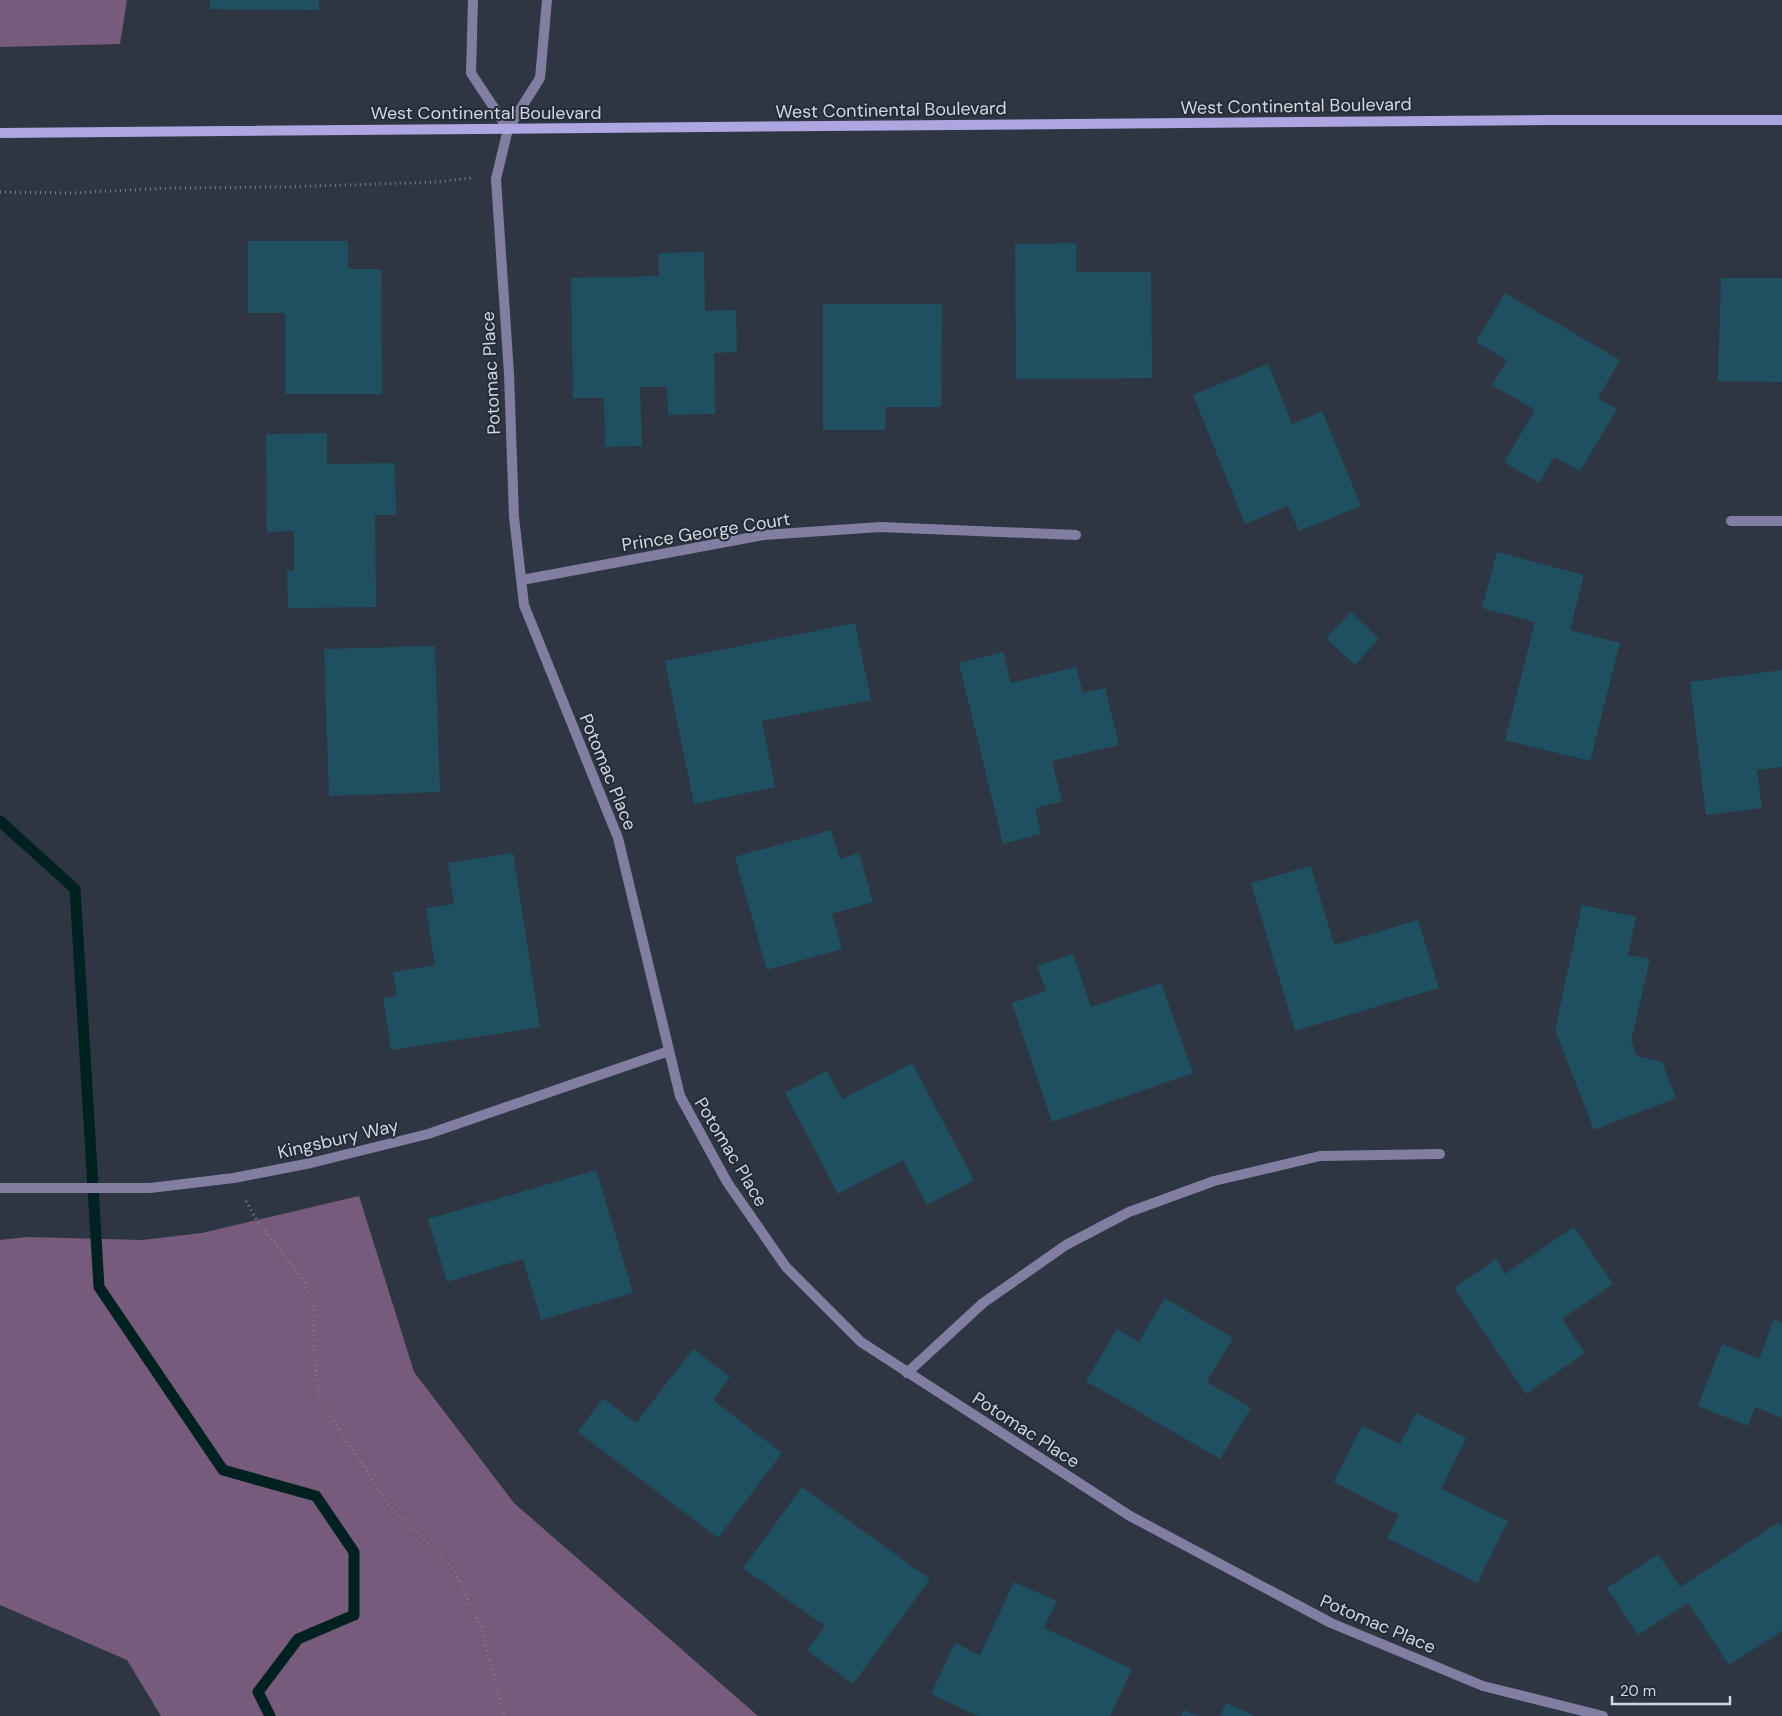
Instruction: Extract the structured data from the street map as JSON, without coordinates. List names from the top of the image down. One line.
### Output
{"streets":{"main road":["West Continental Boulevard"],"street":["Potomac Place","Prince George Court","Kingsbury Way"]},"crossings":[["West Continental Boulevard","Potomac Place"],["Potomac Place","Prince George Court"],["Potomac Place","Kingsbury Way"]],"scale_bar":"20 m"}
